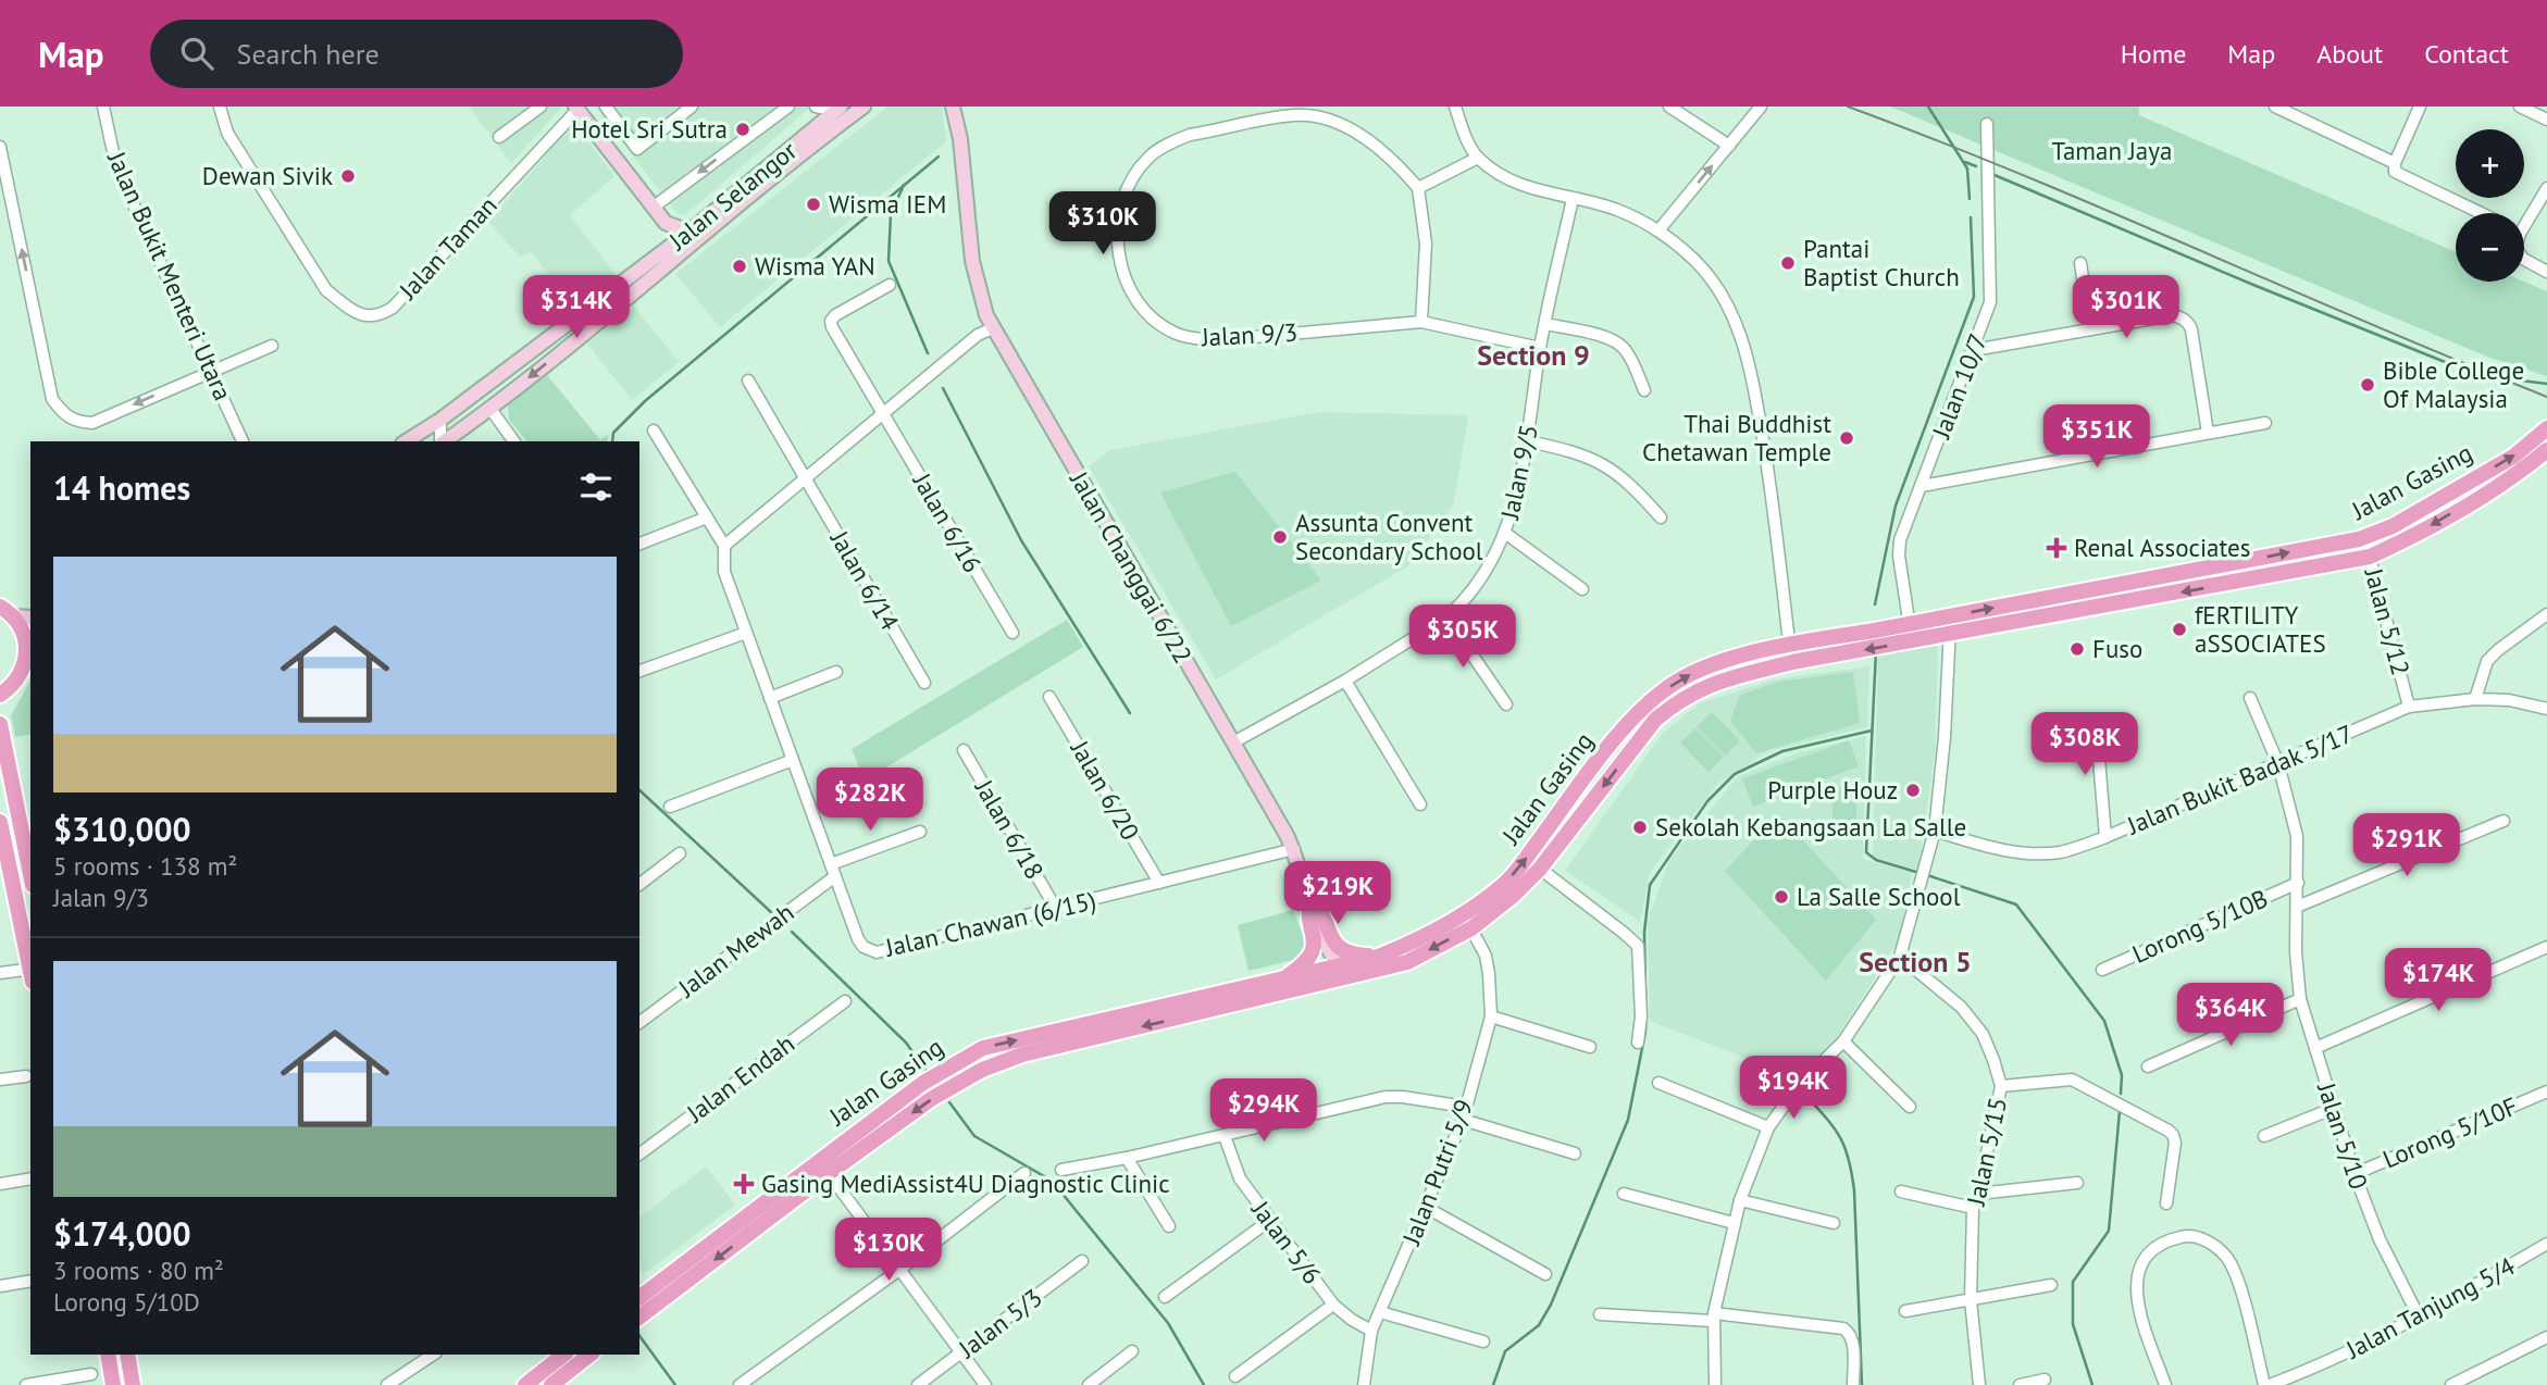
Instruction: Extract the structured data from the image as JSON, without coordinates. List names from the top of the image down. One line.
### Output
{"streets":{"main road":["Jalan Selangor","Jalan Gasing","Jalan Changgai 6/22"],"street":["Jalan Taman","Jalan Bukit Menteri Utara","Jalan 9/3","Jalan 10/7","Jalan 9/5","Jalan 6/16","Jalan 6/14","Jalan 5/12","Jalan Bukit Badak 5/17","Jalan 6/20","Jalan 6/18","Jalan Chawan (6/15)","Lorong 5/10B","Jalan Mewah","Jalan Endah","Lorong 5/10F","Jalan 5/10","Jalan 5/15","Jalan Putri 5/9","Jalan 5/6","Jalan Tanjung 5/4","Jalan 5/3"]},"crossings":[["Jalan 9/3","Jalan 9/5"],["Jalan 10/7","Jalan Gasing"],["Jalan 9/5","Jalan Changgai 6/22"],["Jalan Gasing","Jalan Changgai 6/22"],["Jalan Gasing","Jalan 5/12"],["Jalan Gasing","Jalan Putri 5/9"],["Jalan Changgai 6/22","Jalan Chawan (6/15)"],["Jalan 5/12","Jalan Bukit Badak 5/17"],["Jalan Bukit Badak 5/17","Jalan 5/10"],["Jalan 6/20","Jalan Chawan (6/15)"],["Jalan 6/18","Jalan Chawan (6/15)"],["Jalan Chawan (6/15)","Jalan Mewah"],["Lorong 5/10B","Jalan 5/10"],["Lorong 5/10F","Jalan 5/10"],["Jalan 5/10","Jalan Tanjung 5/4"],["Jalan Putri 5/9","Jalan 5/6"]],"districts":["Section 9","Section 5"],"parks":["Taman Jaya"],"places":{"other":["Hotel Sri Sutra","Dewan Sivik","Wisma IEM","Pantai Baptist Church","Wisma YAN","Bible College Of Malaysia","Thai Buddhist Chetawan Temple","Assunta Convent Secondary School","fERTILITY aSSOCIATES","Fuso","Purple Houz","Sekolah Kebangsaan La Salle","La Salle School"],"health":["Renal Associates","Gasing MediAssist4U Diagnostic Clinic"]},"page":{"header":"Map","search":"Search here","nav":["Home","Map","About","Contact"],"map_buttons":["+","−"],"price":["$310K","$314K","$301K","$351K","$305K","$308K","$282K","$291K","$219K","$174K","$364K","$194K","$294K","$130K"],"heading":"14 homes","list":[{"name":"$310,000","note":"5 rooms · 138 m² · Jalan 9/3"},{"name":"$174,000","note":"3 rooms · 80 m² · Lorong 5/10D"}]}}
